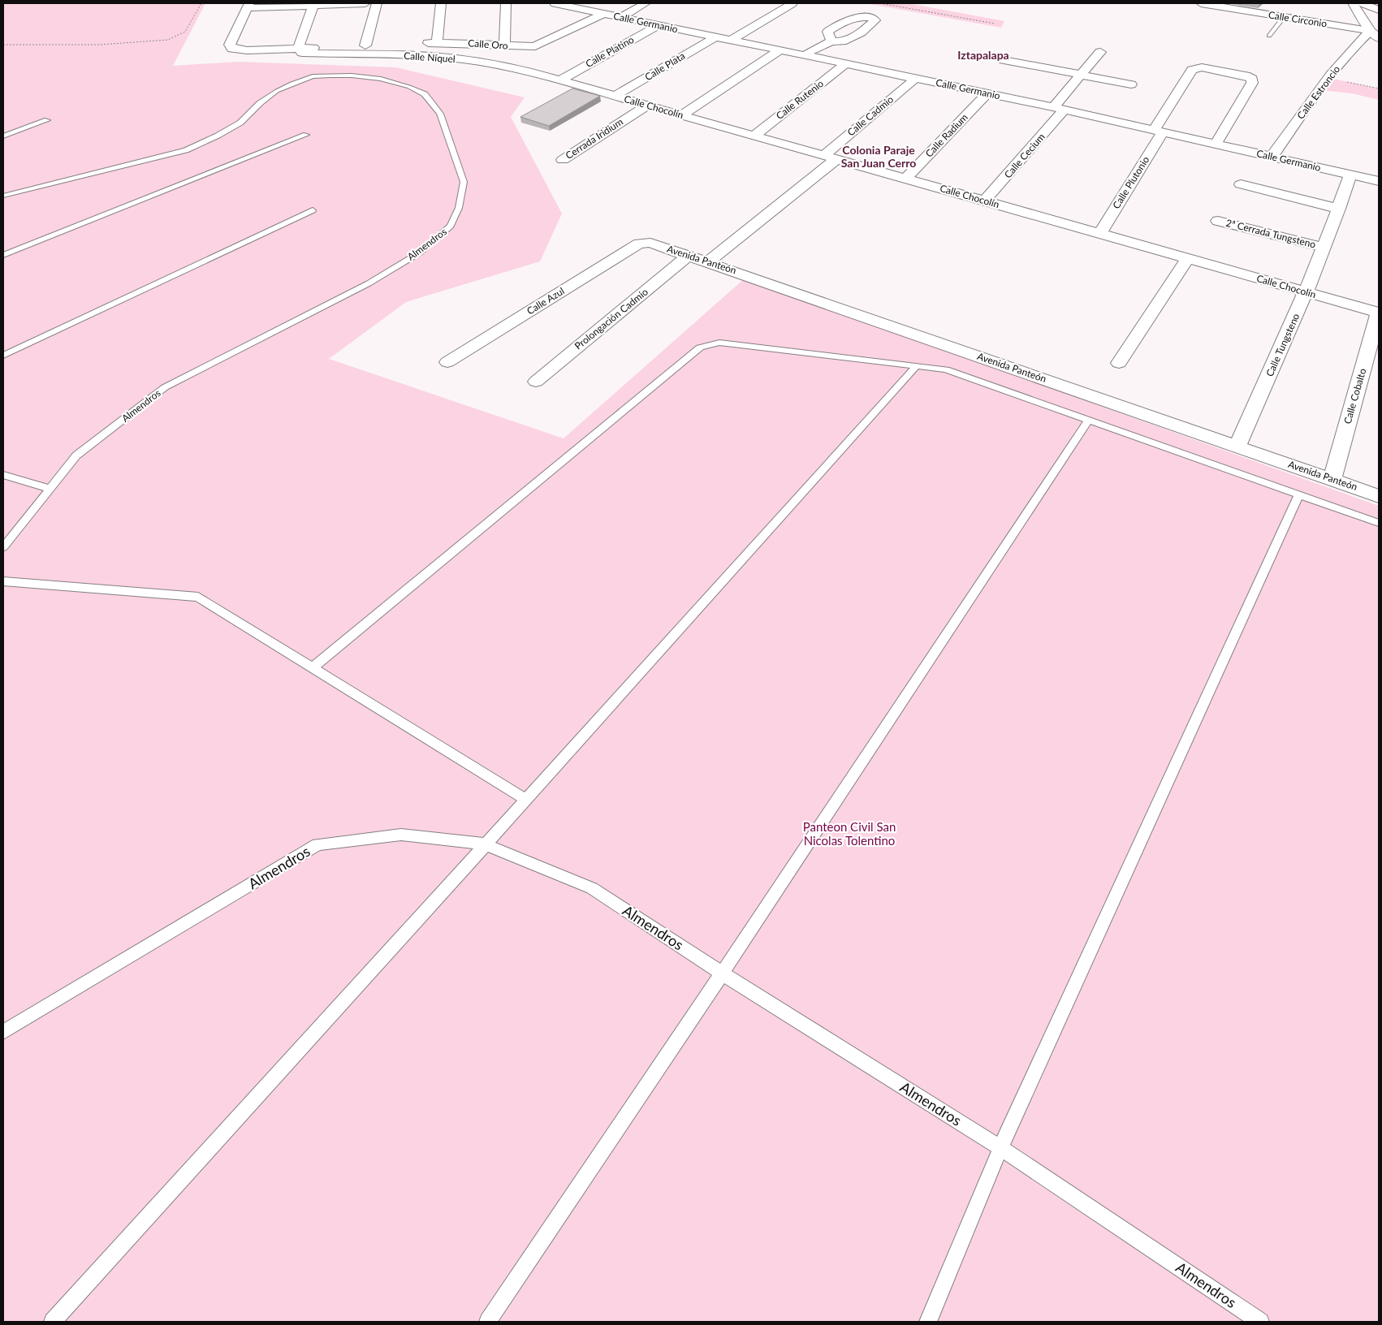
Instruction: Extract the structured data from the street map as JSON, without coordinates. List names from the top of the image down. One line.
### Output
{"streets":{"street":["Calle Circonio","Calle Germanio","Calle Oro","Calle Platino","Calle Níquel","Calle Plata","Calle Estroncio","Calle Rutenio","Calle Chocolín","Calle Cadmio","Calle Radium","Cerrada Iridium","Calle Cecium","Calle Plutonio","2ª Cerrada Tungsteno","Avenida Panteón","Calle Azul","Prolongación Cadmio","Calle Tungsteno","Calle Cobalto"],"lane":["Almendros"]},"crossings":[["Calle Circonio","Calle Estroncio"],["Calle Germanio","Calle Oro"],["Calle Germanio","Calle Platino"],["Calle Germanio","Calle Plata"],["Calle Germanio","Calle Estroncio"],["Calle Germanio","Calle Rutenio"],["Calle Germanio","Calle Cadmio"],["Calle Germanio","Calle Radium"],["Calle Germanio","Calle Cecium"],["Calle Germanio","Calle Plutonio"],["Calle Germanio","Calle Tungsteno"],["Calle Platino","Calle Níquel"],["Calle Platino","Calle Chocolín"],["Calle Níquel","Calle Chocolín"],["Calle Plata","Calle Chocolín"],["Calle Rutenio","Calle Chocolín"],["Calle Chocolín","Calle Cadmio"],["Calle Chocolín","Calle Radium"],["Calle Chocolín","Cerrada Iridium"],["Calle Chocolín","Calle Cecium"],["Calle Chocolín","Calle Plutonio"],["Calle Chocolín","Calle Tungsteno"],["Calle Chocolín","Calle Cobalto"],["2ª Cerrada Tungsteno","Calle Tungsteno"],["Avenida Panteón","Calle Azul"],["Avenida Panteón","Prolongación Cadmio"],["Avenida Panteón","Calle Tungsteno"],["Avenida Panteón","Calle Cobalto"]],"districts":["Iztapalapa","Colonia Paraje San Juan Cerro"],"parks":["Panteon Civil San Nicolas Tolentino"]}
